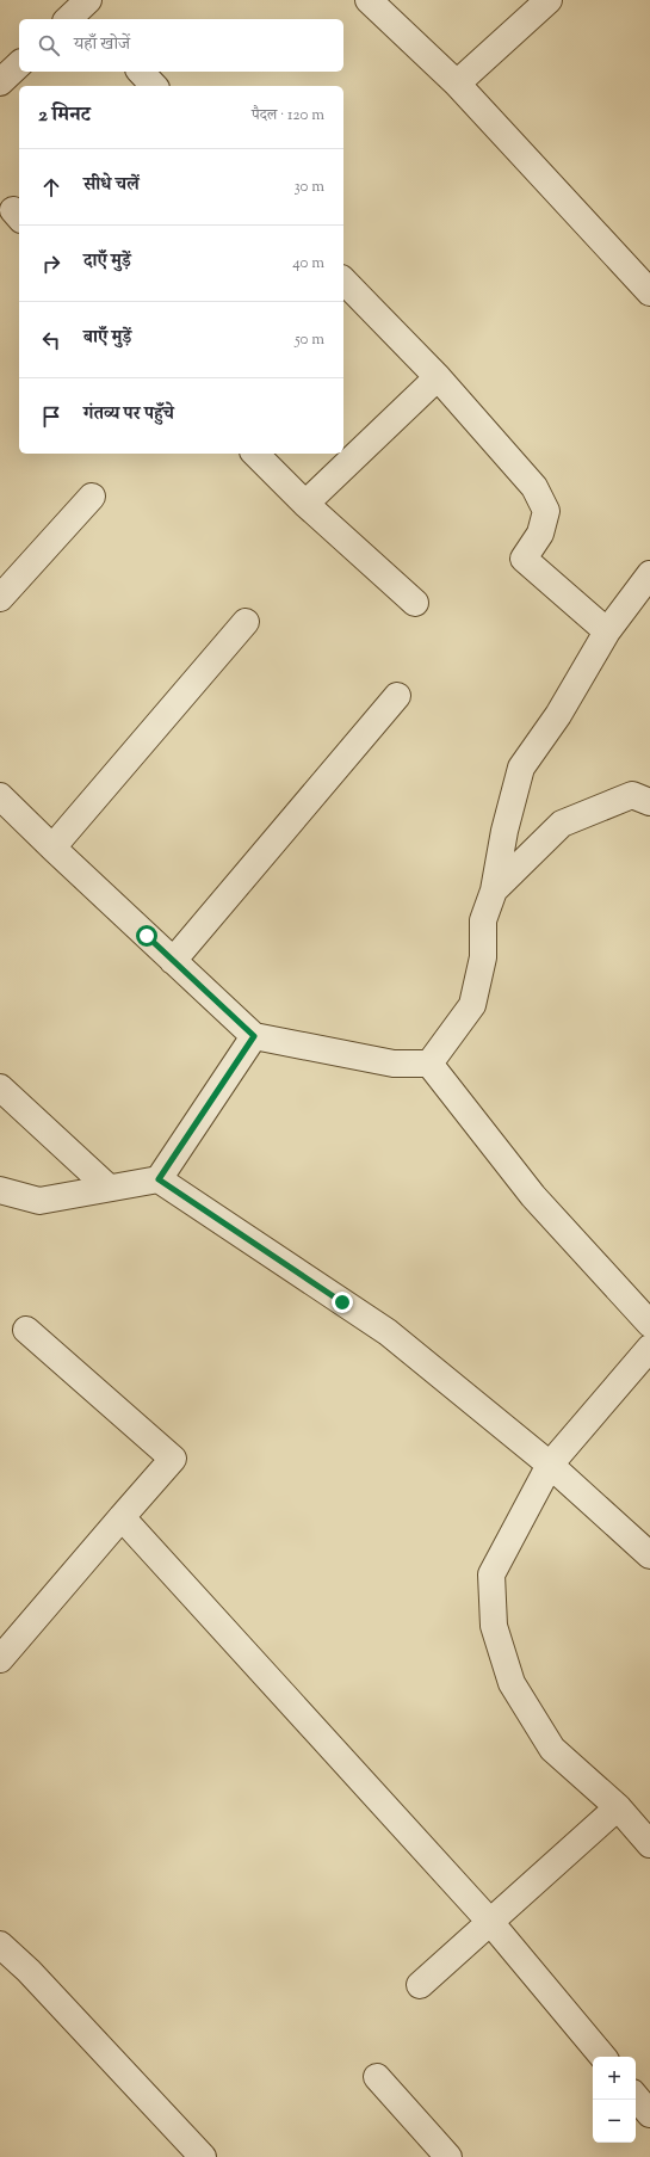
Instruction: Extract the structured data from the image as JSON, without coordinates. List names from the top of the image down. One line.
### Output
{"page":{"search":"यहाँ खोजें","heading":["2 मिनट","पैदल · 120 m"],"list":[["सीधे चलें","30 m"],["दाएँ मुड़ें","40 m"],["बाएँ मुड़ें","50 m"],"गंतव्य पर पहुँचे"],"map_buttons":["+","−"]}}
